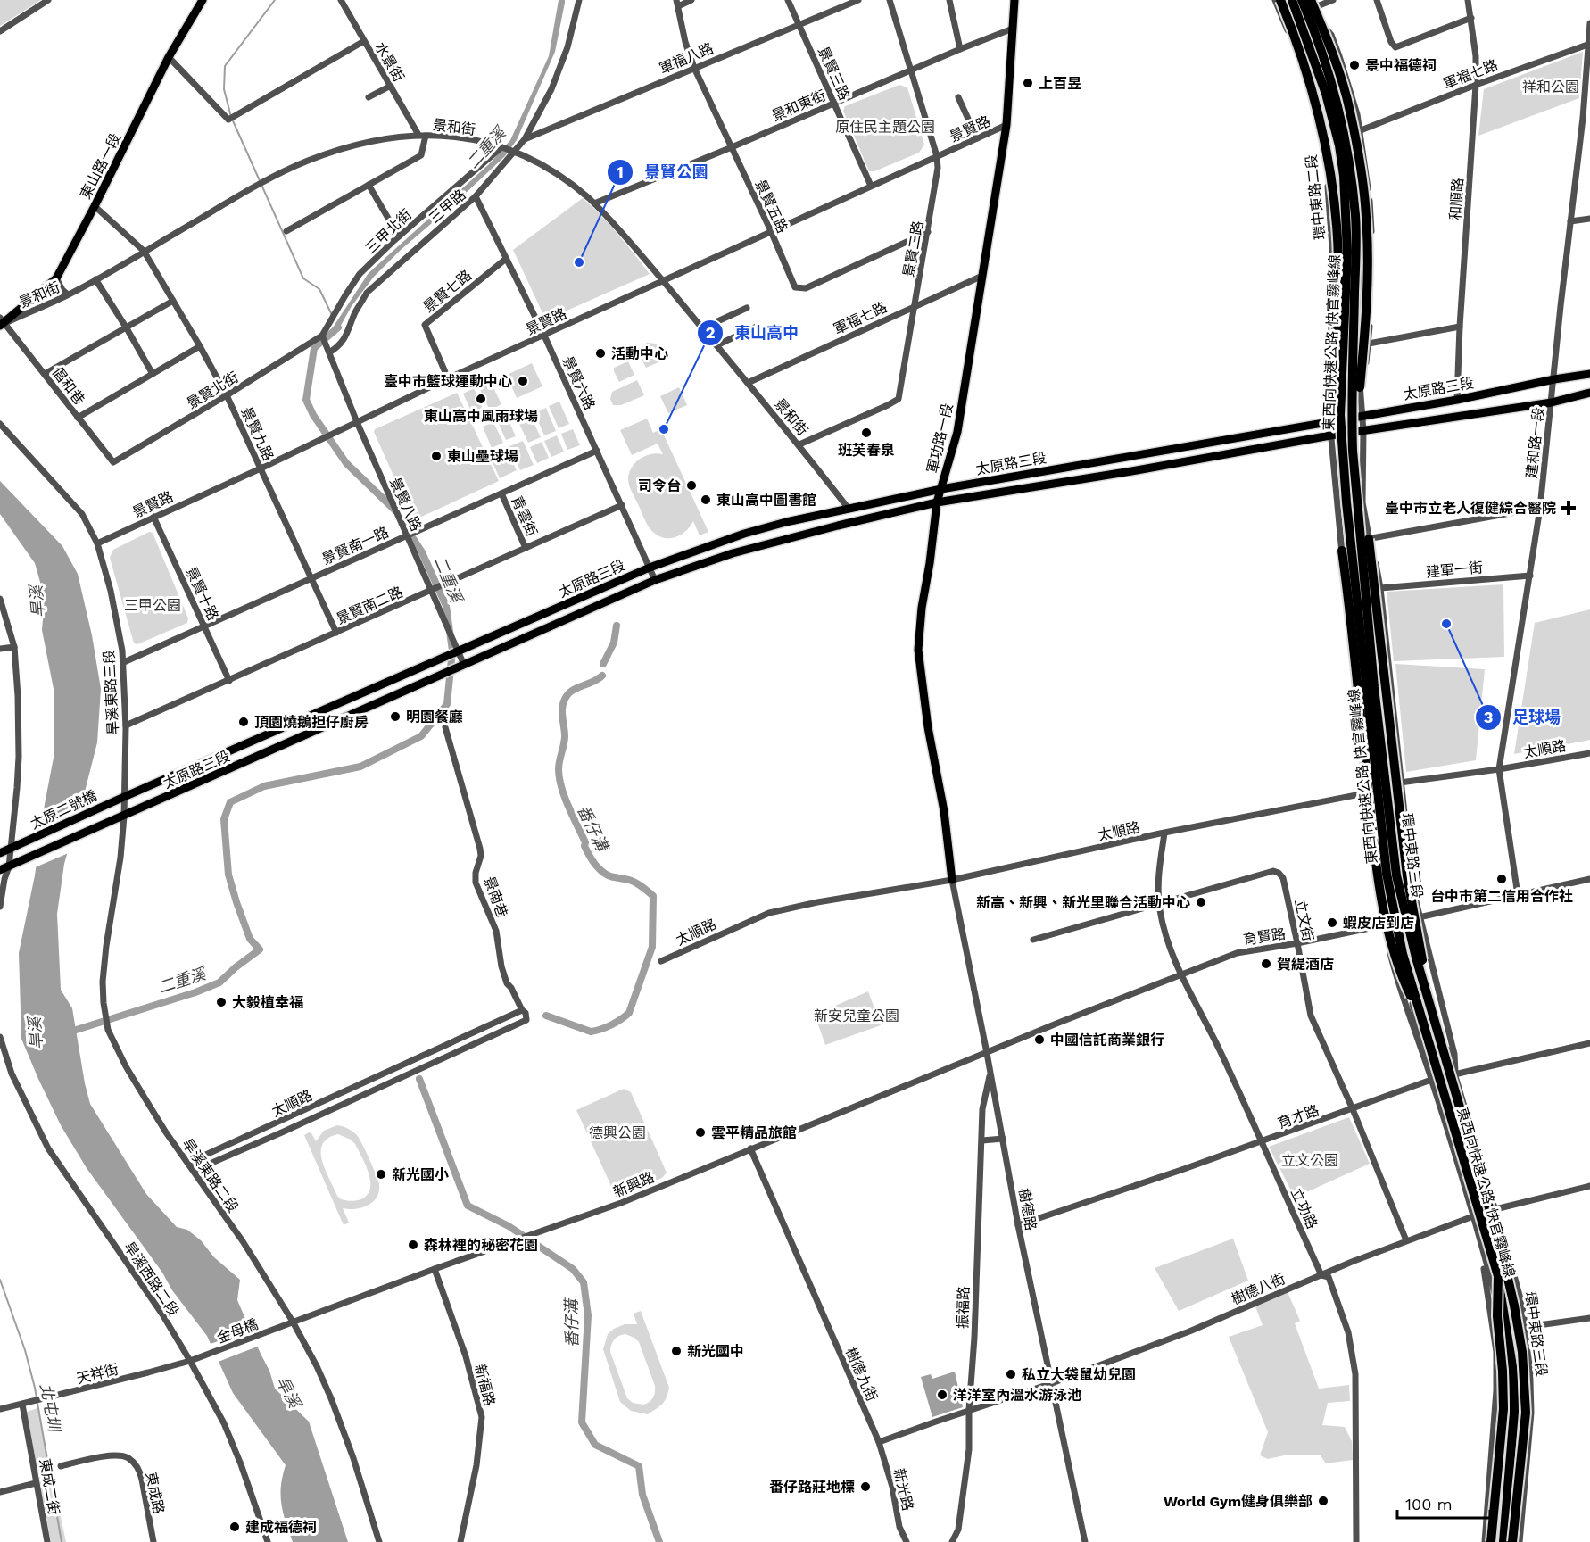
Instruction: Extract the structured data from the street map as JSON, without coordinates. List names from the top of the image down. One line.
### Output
{"streets":{"highway":["東西向快速公路 快官霧峰線"],"main road":["東山路一段","太原路三段","軍功路一段","太原二號橋"],"street":["軍福八路","水景街","景賢三路","軍福七路","景和東街","景和街","景賢路","環中東路二段","和順路","三甲路","景賢五路","三甲北街","景賢二路","景賢七路","景賢六路","倡和巷","景賢北街","景賢九路","建和路一段","景賢八路","青雲街","景賢南一路","建軍一街","景賢十路","景賢南二路","旱溪東路三段","太順路","環中東路三段","景南巷","立文街","育賢路","育才路","旱溪東路二段","新興路","立功路","樹德路","旱溪西路二段","樹德八街","振福路","金母橋","天祥街","樹德九街","新福路","東成二街","新光路","東成路"]},"crossings":[["軍福八路","景賢三路"],["軍福八路","三甲路"],["軍福八路","景賢五路"],["水景街","景和街"],["景賢三路","景和東街"],["景賢三路","景賢路"],["軍福七路","景和街"],["軍福七路","和順路"],["軍福七路","景賢二路"],["軍福七路","軍功路一段"],["軍福七路","建和路一段"],["景和東街","景和街"],["景和東街","景賢五路"],["景和東街","景賢二路"],["景和東街","軍功路一段"],["景和街","景賢路"],["景和街","東山路一段"],["景和街","三甲路"],["景和街","三甲北街"],["景和街","景賢二路"],["景和街","倡和巷"],["景和街","太原路三段"],["景和街","景賢九路"],["景賢路","景賢五路"],["景賢路","景賢二路"],["景賢路","景賢七路"],["景賢路","景賢六路"],["景賢路","景賢九路"],["景賢路","軍功路一段"],["景賢路","景賢八路"],["景賢路","景賢十路"],["景賢路","旱溪東路三段"],["東山路一段","倡和巷"],["東山路一段","景賢九路"],["環中東路二段","太原路三段"],["和順路","太原路三段"],["三甲路","景賢六路"],["三甲路","景賢八路"],["景賢五路","景賢二路"],["三甲北街","景賢北街"],["景賢七路","景賢六路"],["景賢六路","太原路三段"],["景賢六路","景賢南一路"],["景賢六路","景賢南二路"],["倡和巷","景賢北街"],["太原路三段","軍功路一段"],["太原路三段","建和路一段"],["太原路三段","景賢八路"],["太原路三段","旱溪東路三段"],["太原路三段","太原二號橋"],["太原路三段","環中東路三段"],["太原路三段","旱溪東路二段"],["景賢北街","景賢九路"],["景賢九路","景賢南一路"],["景賢九路","景賢南二路"],["軍功路一段","太順路"],["軍功路一段","樹德路"],["建和路一段","建軍一街"],["建和路一段","太順路"],["建和路一段","育賢路"],["景賢八路","景賢南一路"],["景賢八路","景賢南二路"],["青雲街","景賢南一路"],["青雲街","景賢南二路"],["景賢南一路","景賢十路"],["景賢南一路","旱溪東路三段"],["建軍一街","環中東路三段"],["景賢十路","景賢南二路"],["景賢南二路","旱溪東路三段"],["旱溪東路三段","太原二號橋"],["旱溪東路三段","旱溪東路二段"],["太順路","環中東路三段"],["太順路","景南巷"],["太順路","旱溪東路二段"],["太順路","立功路"],["太順路","樹德路"],["太原二號橋","旱溪東路二段"],["環中東路三段","育賢路"],["環中東路三段","育才路"],["立文街","育賢路"],["立文街","育才路"],["立文街","立功路"],["立文街","樹德八街"],["育賢路","新興路"],["育賢路","立功路"],["育賢路","樹德路"],["育才路","立功路"],["育才路","樹德路"],["旱溪東路二段","新興路"],["新興路","樹德路"],["新興路","金母橋"],["新興路","樹德九街"],["新興路","新福路"],["立功路","樹德八街"],["樹德路","樹德八街"],["樹德路","振福路"],["旱溪西路二段","天祥街"],["金母橋","天祥街"],["天祥街","東成二街"],["樹德九街","新光路"]],"water":["二重溪","旱溪","番仔溝","北屯圳"],"parks":["祥和公園","原住民主題公園","三甲公園","新安兒童公園","德興公園","立文公園"],"places":{"other":["景中福德祠","上百昱","景賢公園","活動中心","臺中市籃球運動中心","東山高中風雨球場","東山高中","班芙春泉","東山壘球場","司令台","東山高中圖書館","足球場","明園餐廳","頂園燒鵝担仔廚房","台中市第二信用合作社","新高、新興、新光里聯合活動中心","蝦皮店到店","賀緹酒店","大毅植幸福","中國信託商業銀行","雲平精品旅館","新光國小","森林裡的秘密花園","新光國中","私立大袋鼠幼兒園","洋洋室內溫水游泳池","番仔路莊地標","World Gym健身俱樂部","建成福德祠"],"health":["臺中市立老人復健綜合醫院"]},"scale_bar":"100 m"}
